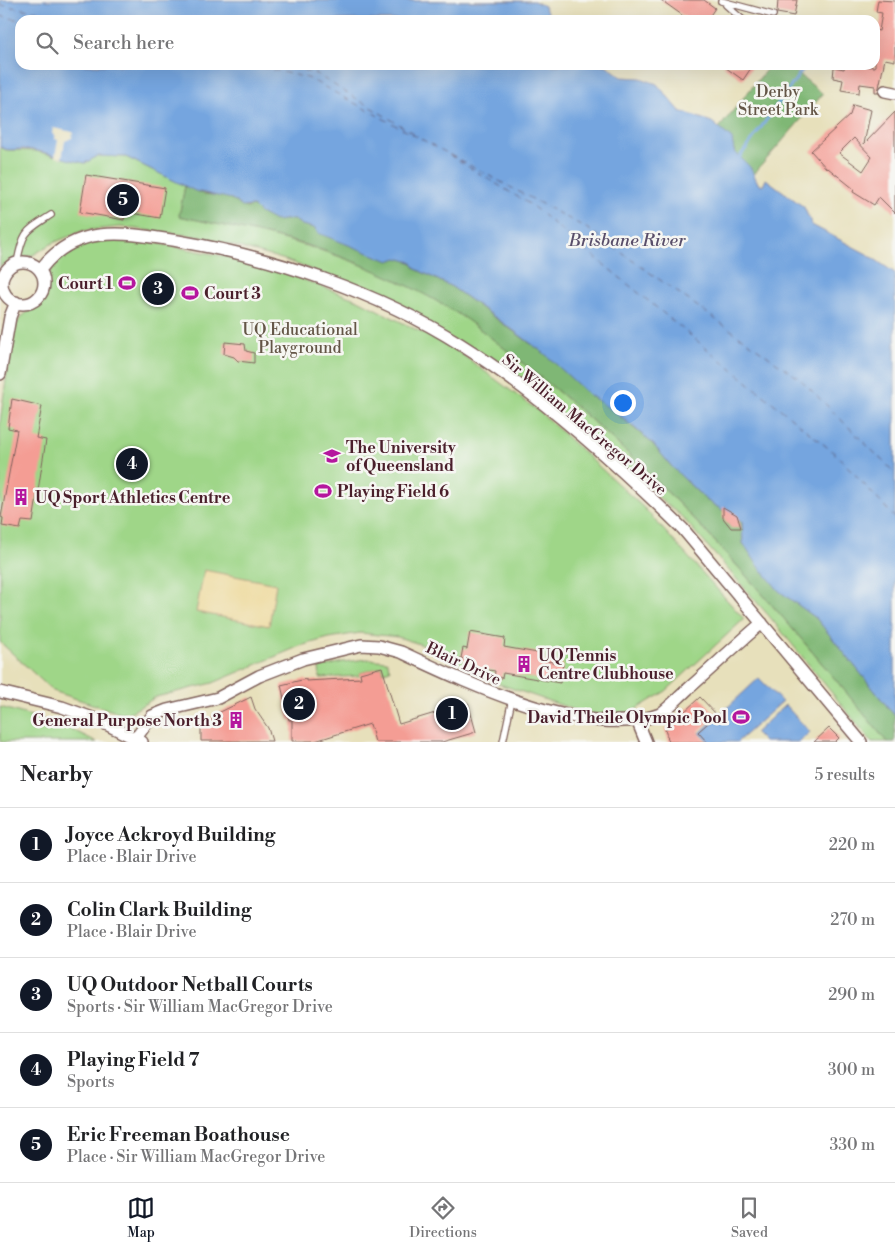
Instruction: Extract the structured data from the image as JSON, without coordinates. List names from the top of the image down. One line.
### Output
{"streets":{"street":["Sir William MacGregor Drive","Blair Drive"]},"crossings":[["Sir William MacGregor Drive","Blair Drive"]],"water":["Brisbane River"],"parks":["Derby Street Park","UQ Educational Playground"],"places":{"sports":["Court 1","Court 3","Playing Field 6","David Theile Olympic Pool"],"school or university":["The University of Queensland"],"building":["UQ Sport Athletics Centre","UQ Tennis Centre Clubhouse","General Purpose North 3"]},"page":{"search":"Search here","pins":["5","3","4","2","1"],"heading":["Nearby","5 results"],"list":[{"mark":"1","name":"Joyce Ackroyd Building","note":"Place · Blair Drive","value":"220 m"},{"mark":"2","name":"Colin Clark Building","note":"Place · Blair Drive","value":"270 m"},{"mark":"3","name":"UQ Outdoor Netball Courts","note":"Sports · Sir William MacGregor Drive","value":"290 m"},{"mark":"4","name":"Playing Field 7","note":"Sports","value":"300 m"},{"mark":"5","name":"Eric Freeman Boathouse","note":"Place · Sir William MacGregor Drive","value":"330 m"}],"nav":["Map","Directions","Saved"]}}
